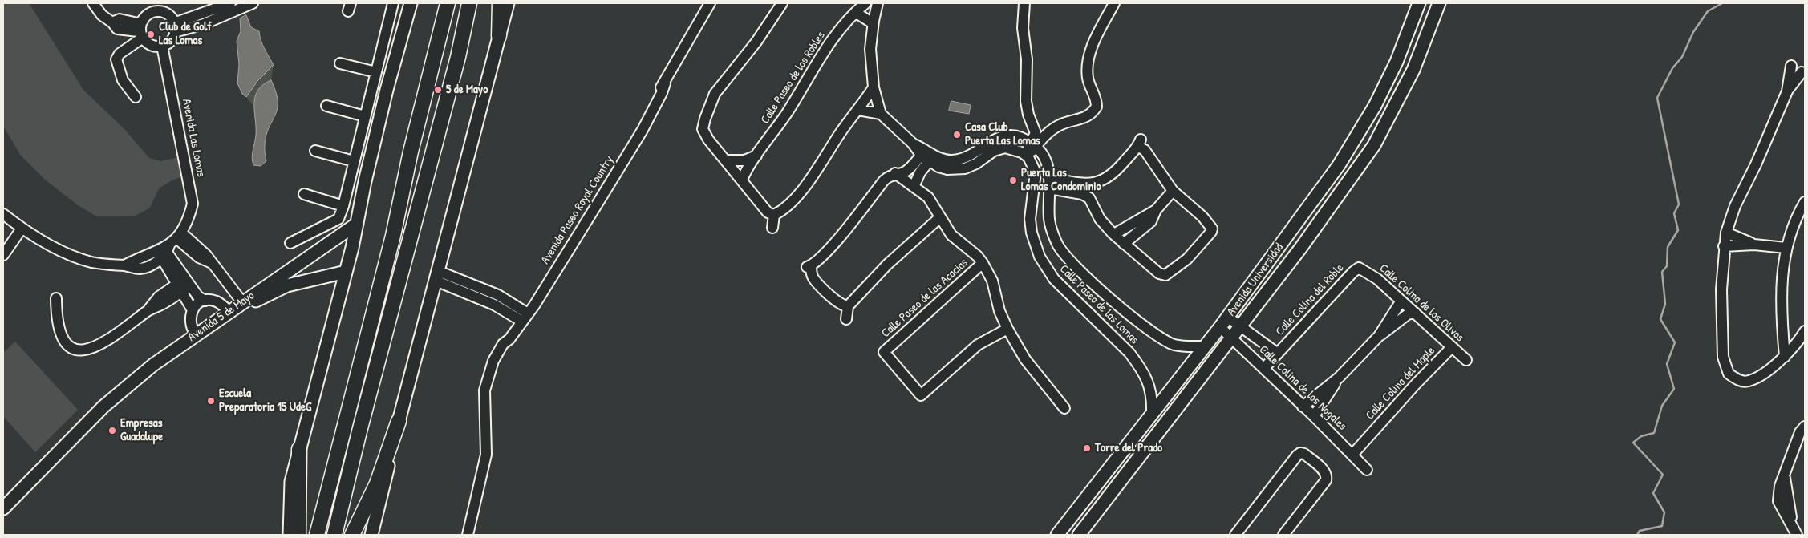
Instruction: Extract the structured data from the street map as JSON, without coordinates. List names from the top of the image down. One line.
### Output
{"streets":{"main road":["Avenida Universidad","Avenida 5 de Mayo"],"street":["Calle Paseo de los Robles","Avenida Las Lomas","Avenida Paseo Royal Country","Calle Paseo de las Acacias","Calle Colina del Roble","Calle Colina de los Olivos","Calle Paseo de las Lomas","Calle Colina del Maple","Calle Colina de los Nogales"]},"crossings":[["Avenida Universidad","Calle Paseo de las Lomas"],["Avenida Universidad","Calle Colina de los Nogales"],["Calle Colina del Roble","Calle Colina de los Olivos"],["Calle Colina del Roble","Calle Colina de los Nogales"],["Calle Colina de los Olivos","Calle Colina del Maple"],["Calle Colina del Maple","Calle Colina de los Nogales"]],"places":["Club de Golf Las Lomas","5 de Mayo","Casa Club Puerta Las Lomas","Puerta Las Lomas Condominio","Escuela Preparatoria 15 UdeG","Empresas Guadalupe","Torre del Prado"]}
